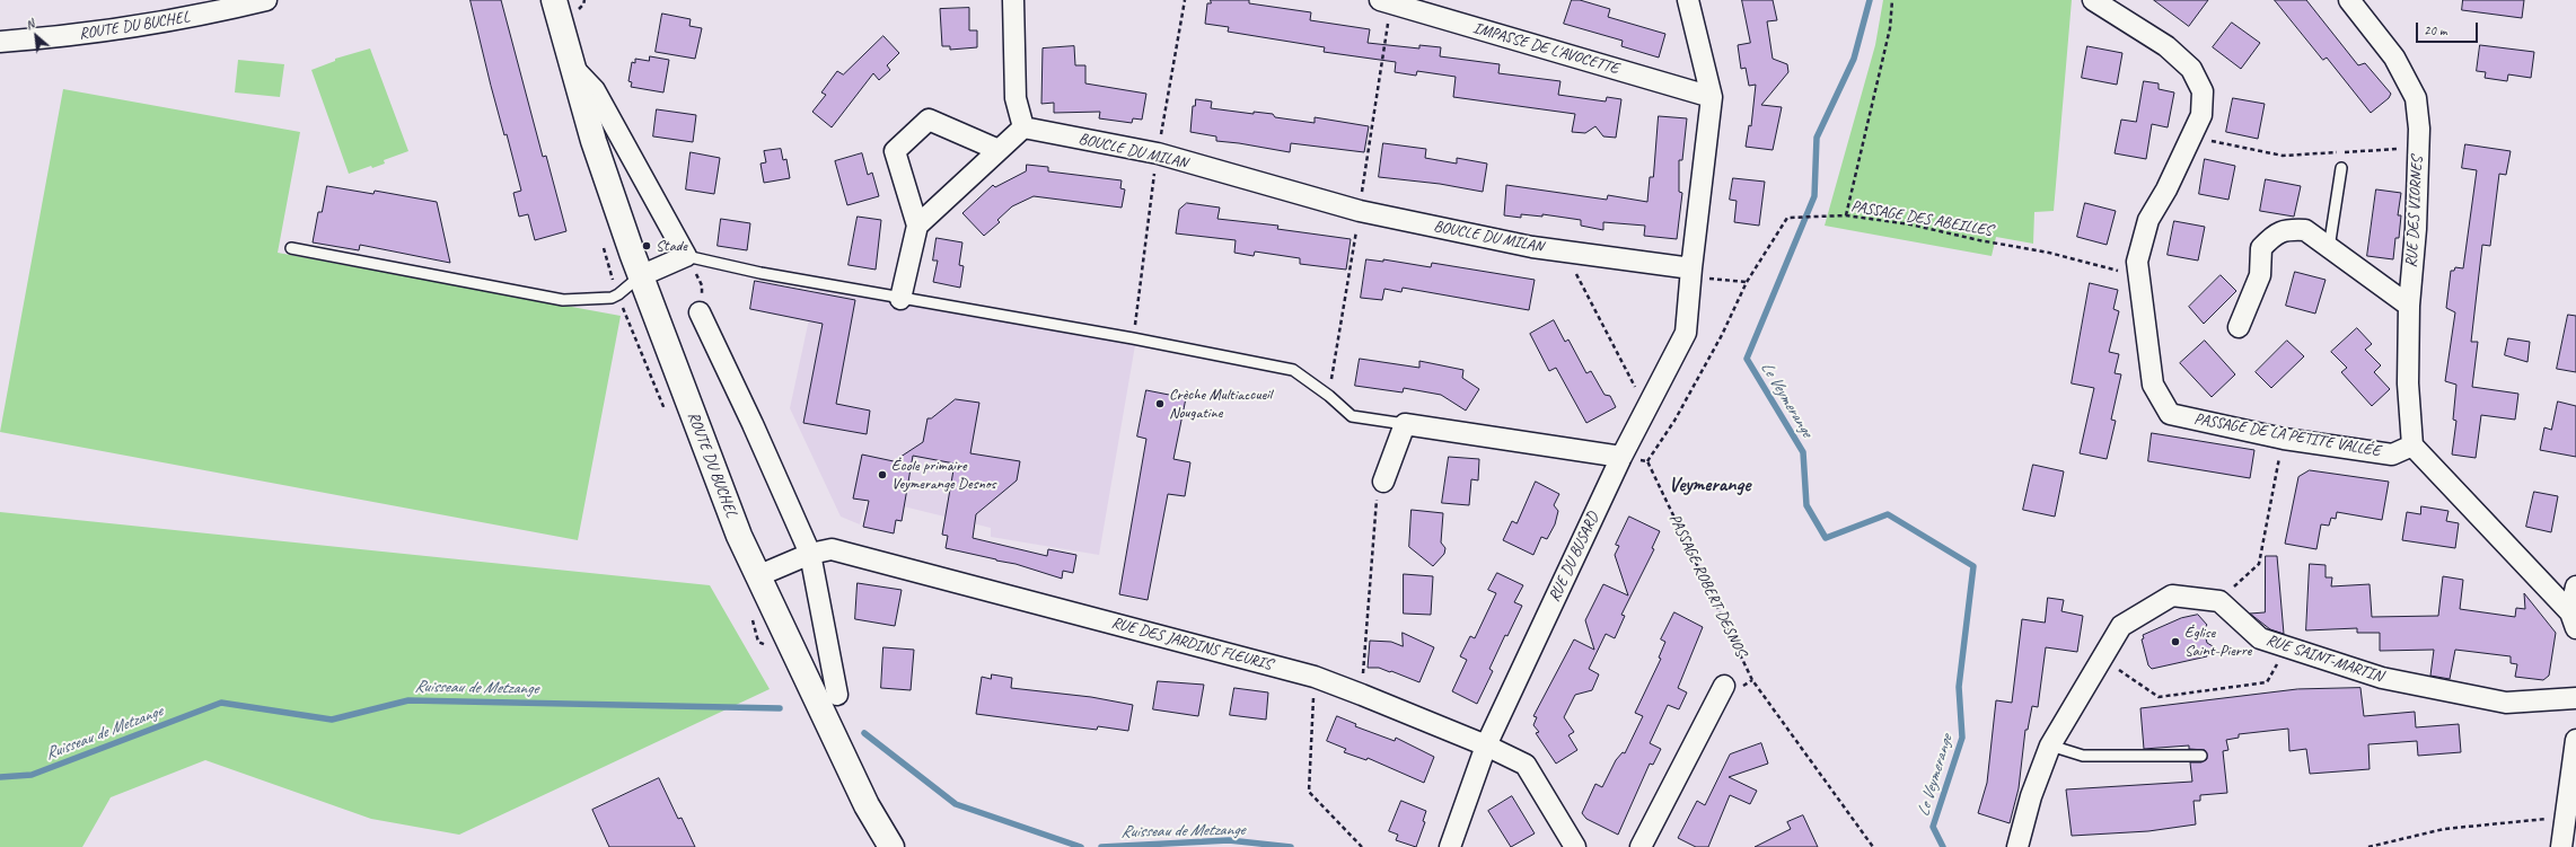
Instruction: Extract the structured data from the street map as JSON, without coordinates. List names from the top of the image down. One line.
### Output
{"streets":{"main road":["ROUTE DU BUCHEL"],"street":["IMPASSE DE L'AVOCETTE","BOUCLE DU MILAN","RUE DES VIORNES","PASSAGE DE LA PETITE VALLÉE","RUE DU BUSARD","RUE DES JARDINS FLEURIS","RUE SAINT-MARTIN"],"path":["PASSAGE DES ABEILLES","PASSAGE ROBERT DESNOS"]},"crossings":[["ROUTE DU BUCHEL","RUE DES JARDINS FLEURIS"],["BOUCLE DU MILAN","RUE DU BUSARD"],["RUE DES VIORNES","PASSAGE DE LA PETITE VALLÉE"],["PASSAGE DES ABEILLES","PASSAGE DE LA PETITE VALLÉE"],["PASSAGE DES ABEILLES","PASSAGE ROBERT DESNOS"],["RUE DU BUSARD","RUE DES JARDINS FLEURIS"]],"districts":["Veymerange"],"water":["Le Veymerange","Ruisseau de Metzange"],"places":["Stade","Crèche Multiaccueil Nougatine","École primaire Veymerange Desnos","Église Saint-Pierre"],"scale_bar":"20 m","north":"top left"}
